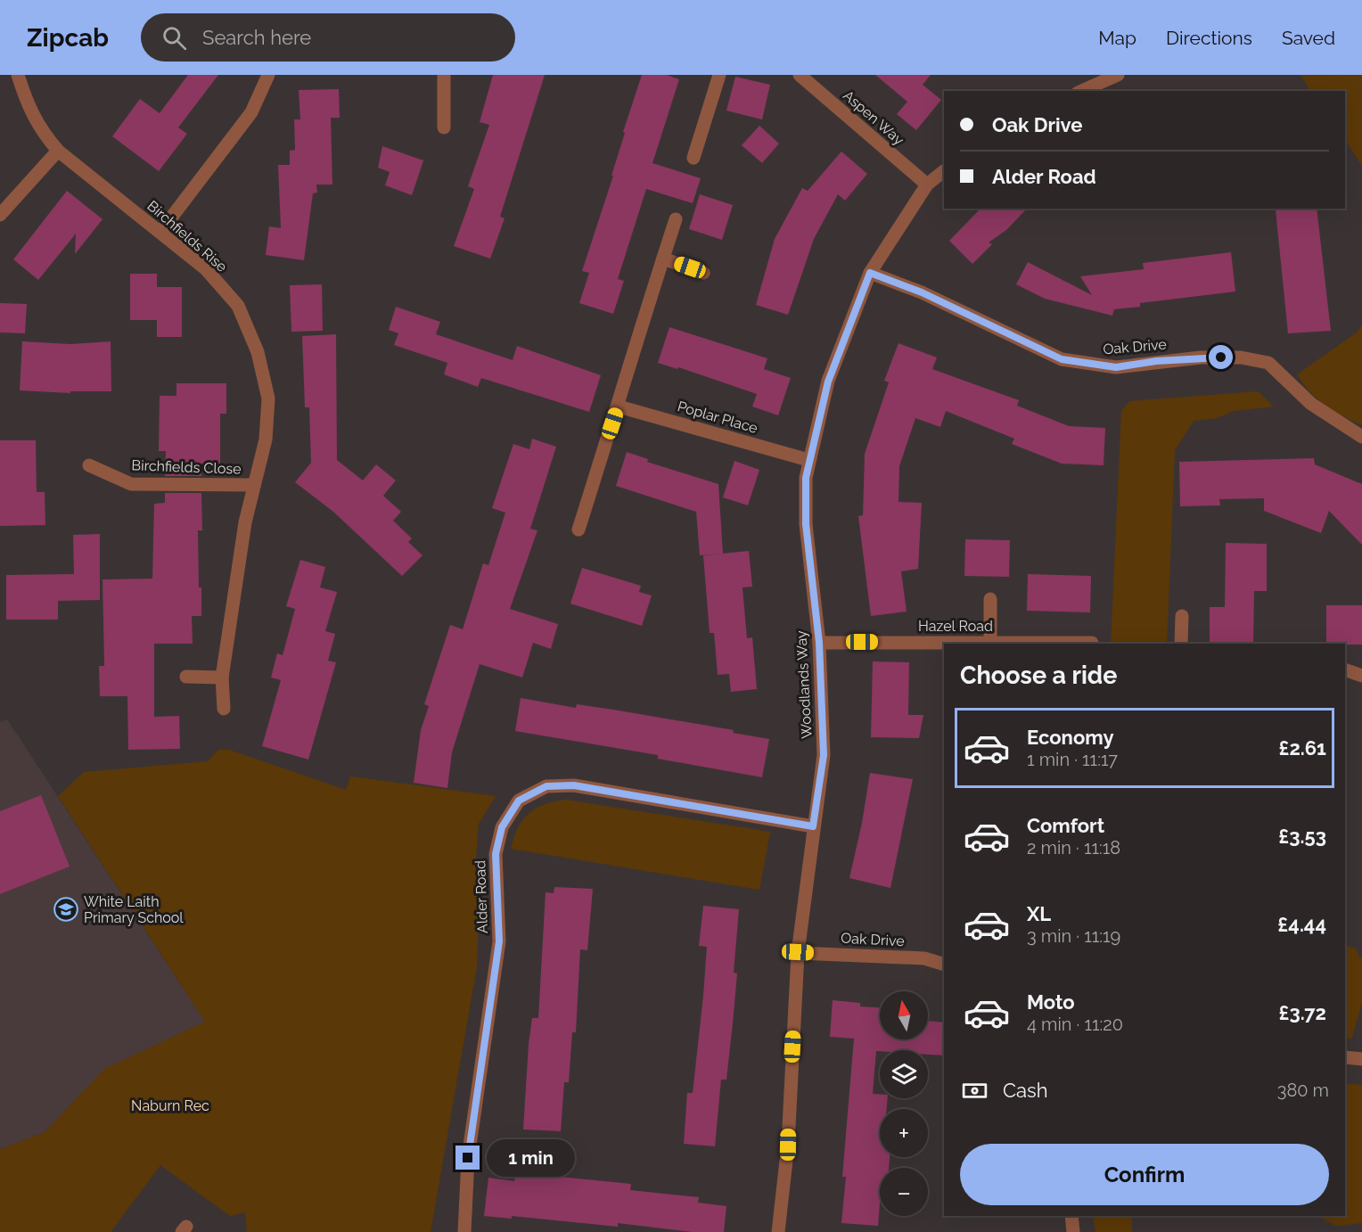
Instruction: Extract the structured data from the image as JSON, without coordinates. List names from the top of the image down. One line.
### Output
{"streets":{"street":["Aspen Way","Birchfields Rise","Oak Drive","Poplar Place","Birchfields Close","Hazel Road","Woodlands Way","Alder Road"]},"crossings":[["Aspen Way","Woodlands Way"],["Birchfields Rise","Birchfields Close"],["Oak Drive","Woodlands Way"],["Poplar Place","Woodlands Way"],["Hazel Road","Woodlands Way"],["Woodlands Way","Alder Road"]],"parks":["Naburn Rec"],"places":{"school or university":["White Laith Primary School"]},"north":"top","page":{"header":"Zipcab","search":"Search here","nav":["Map","Directions","Saved"],"banner":["Oak Drive","Alder Road"],"heading":"Choose a ride","list":[{"name":"Economy","note":"1 min · 11:17","value":"£2.61"},{"name":"Comfort","note":"2 min · 11:18","value":"£3.53"},{"name":"XL","note":"3 min · 11:19","value":"£4.44"},{"name":"Moto","note":"4 min · 11:20","value":"£3.72"}],"map_buttons":["+","−"],"pay":["Cash","380 m"],"buttons":"Confirm","bubble":"1 min"}}
